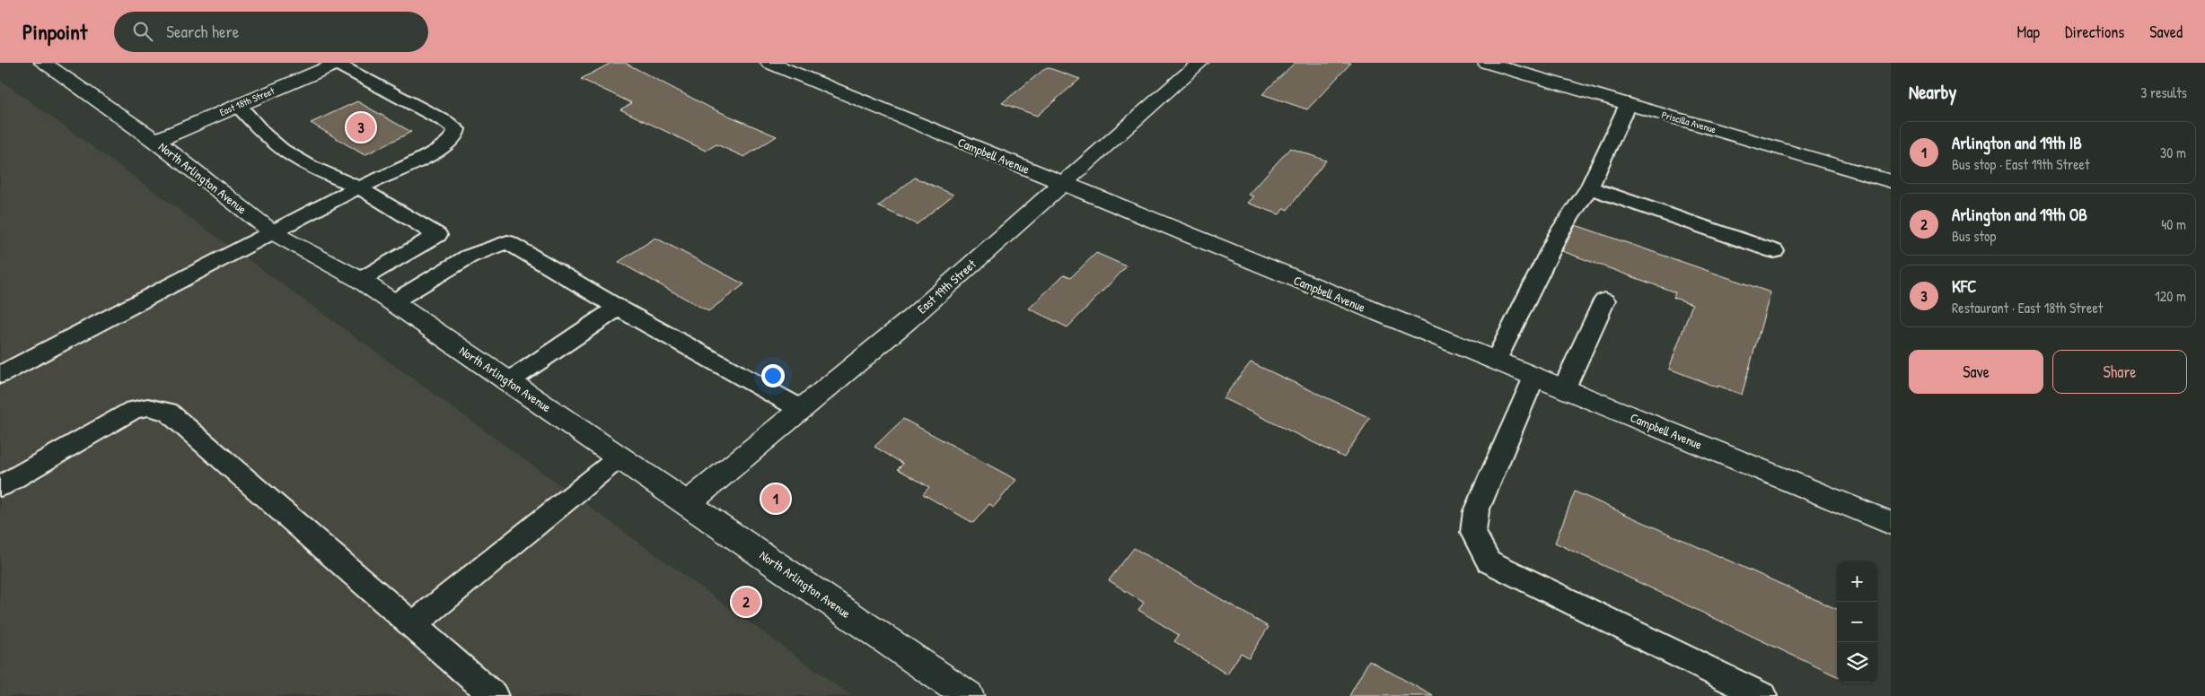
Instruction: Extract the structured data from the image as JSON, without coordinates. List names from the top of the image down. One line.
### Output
{"streets":{"street":["East 18th Street","Priscilla Avenue","Campbell Avenue","North Arlington Avenue","East 19th Street"]},"crossings":[["East 18th Street","North Arlington Avenue"],["Campbell Avenue","East 19th Street"],["North Arlington Avenue","East 19th Street"]],"page":{"header":"Pinpoint","search":"Search here","nav":["Map","Directions","Saved"],"heading":["Nearby","3 results"],"pins":["3","1","2"],"list":[{"mark":"1","name":"Arlington and 19th IB","note":"Bus stop · East 19th Street","value":"30 m"},{"mark":"2","name":"Arlington and 19th OB","note":"Bus stop","value":"40 m"},{"mark":"3","name":"KFC","note":"Restaurant · East 18th Street","value":"120 m"}],"buttons":["Save","Share"],"map_buttons":["+","−"]}}
